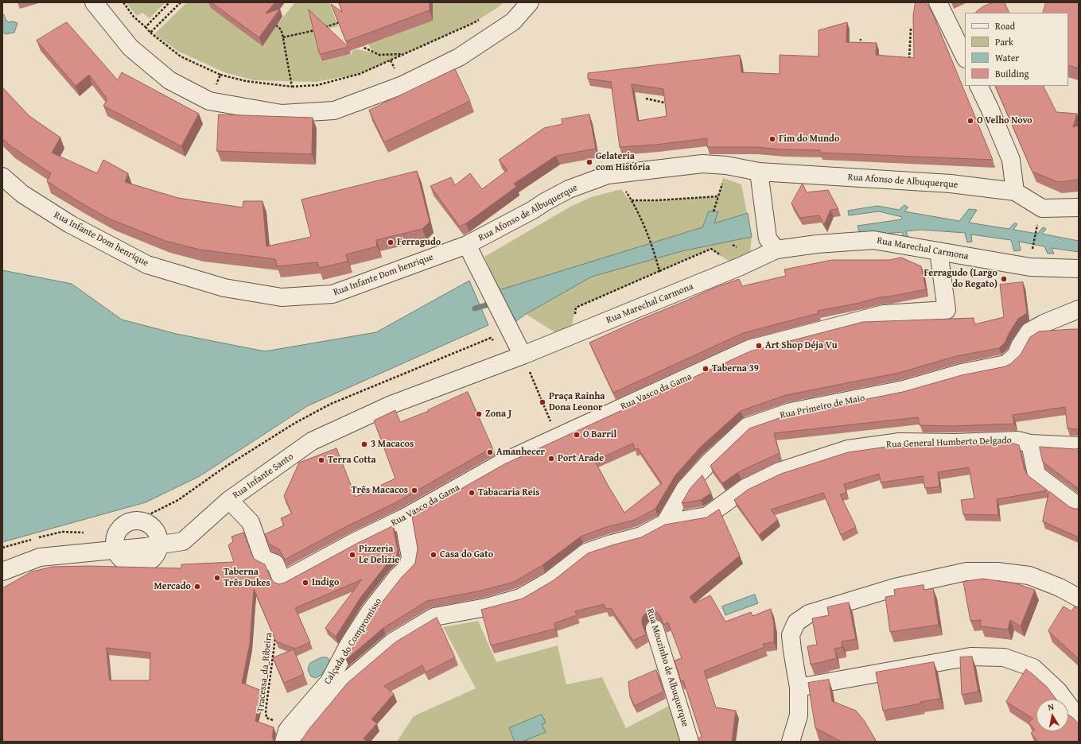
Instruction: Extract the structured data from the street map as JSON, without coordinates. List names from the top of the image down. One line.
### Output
{"streets":{"street":["Rua Afonso de Albuquerque","Rua Infante Dom henrique","Rua Marechal Carmona","Rua Vasco da Gama","Rua Primeiro de Maio","Rua General Humberto Delgado","Rua Infante Santo","Calçada do Compromisso","Rua Mouzinho de Albuquerque"],"path":["Tracessa_da_Ribeira"]},"crossings":[["Rua Afonso de Albuquerque","Rua Infante Dom henrique"],["Rua Marechal Carmona","Rua Vasco da Gama"],["Rua Marechal Carmona","Rua Infante Santo"],["Rua Vasco da Gama","Rua Infante Santo"],["Rua Vasco da Gama","Calçada do Compromisso"],["Rua Primeiro de Maio","Rua General Humberto Delgado"],["Calçada do Compromisso","Tracessa_da_Ribeira"]],"places":["O Velho Novo","Fim do Mundo","Gelateria com História","Ferragudo","Ferragudo (Largo do Regato)","Art Shop Déja Vu","Taberna 39","Praça Rainha Dona Leonor","Zona J","O Barril","3 Macacos","Amanhecer","Port Arade","Terra Cotta","Três Macacos","Tabacaria Reis","Pizzeria Le Delizie","Casa do Gato","Taberna Três Dukes","Indigo","Mercado"],"legend":["Road","Park","Water","Building"],"north":"top"}
